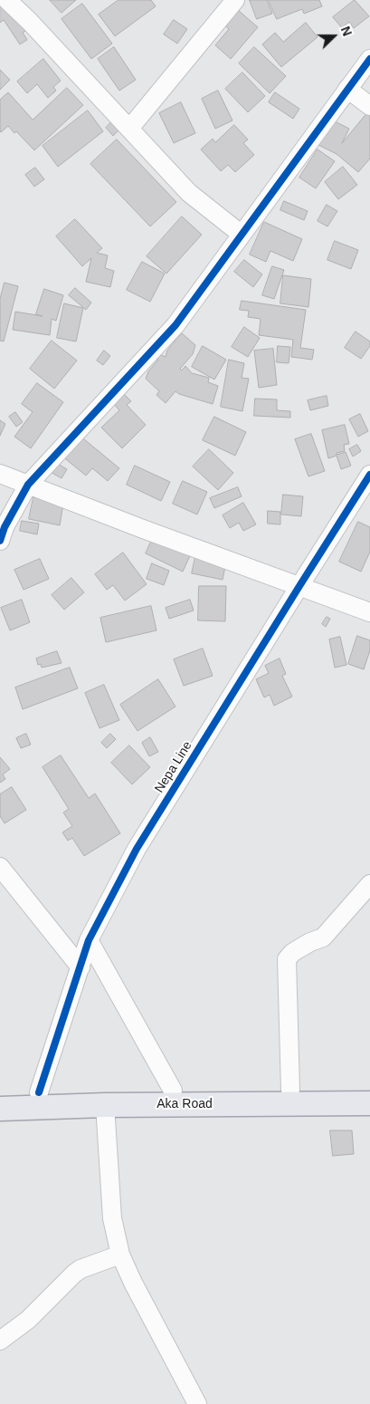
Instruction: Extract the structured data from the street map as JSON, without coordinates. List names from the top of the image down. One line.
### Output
{"streets":{"main road":["Aka Road"],"street":["Nepa Line"]},"crossings":[["Nepa Line","Aka Road"]],"north":"right"}
